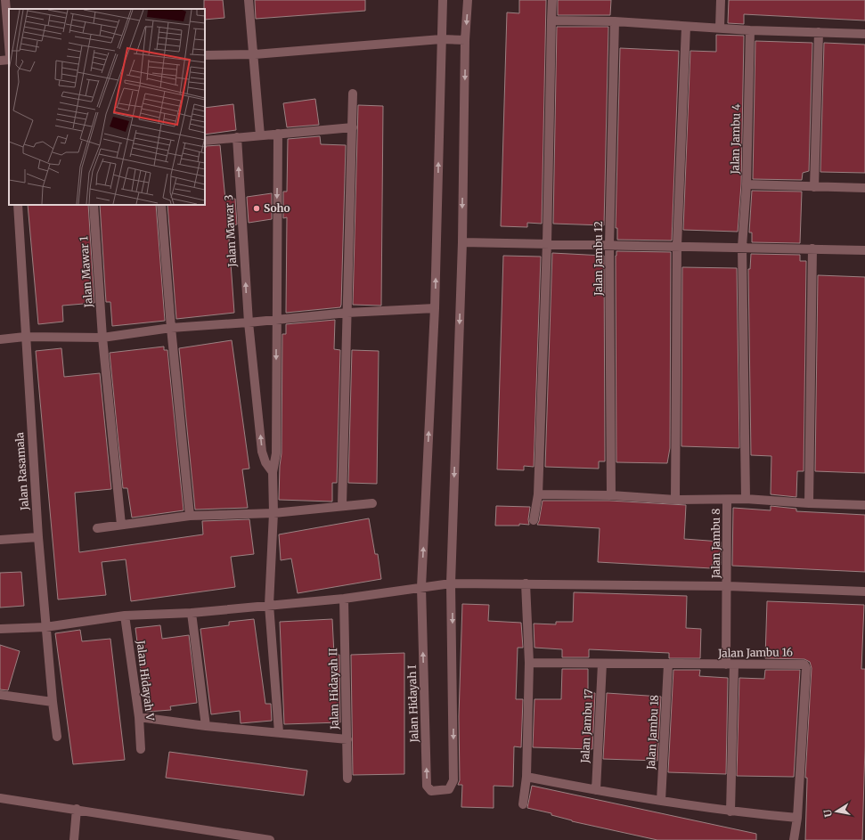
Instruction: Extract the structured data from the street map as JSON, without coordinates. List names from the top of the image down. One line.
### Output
{"streets":{"street":["Jalan Jambu 4","Jalan Mawar 3","Jalan Jambu 12","Jalan Mawar 1","Jalan Rasamala","Jalan Jambu 8","Jalan Jambu 16","Jalan Hidayah V","Jalan Hidayah II","Jalan Hidayah I","Jalan Jambu 17","Jalan Jambu 18"]},"crossings":[["Jalan Jambu 8","Jalan Jambu 16"],["Jalan Jambu 16","Jalan Jambu 17"],["Jalan Jambu 16","Jalan Jambu 18"]],"places":["Soho"],"north":"left"}
